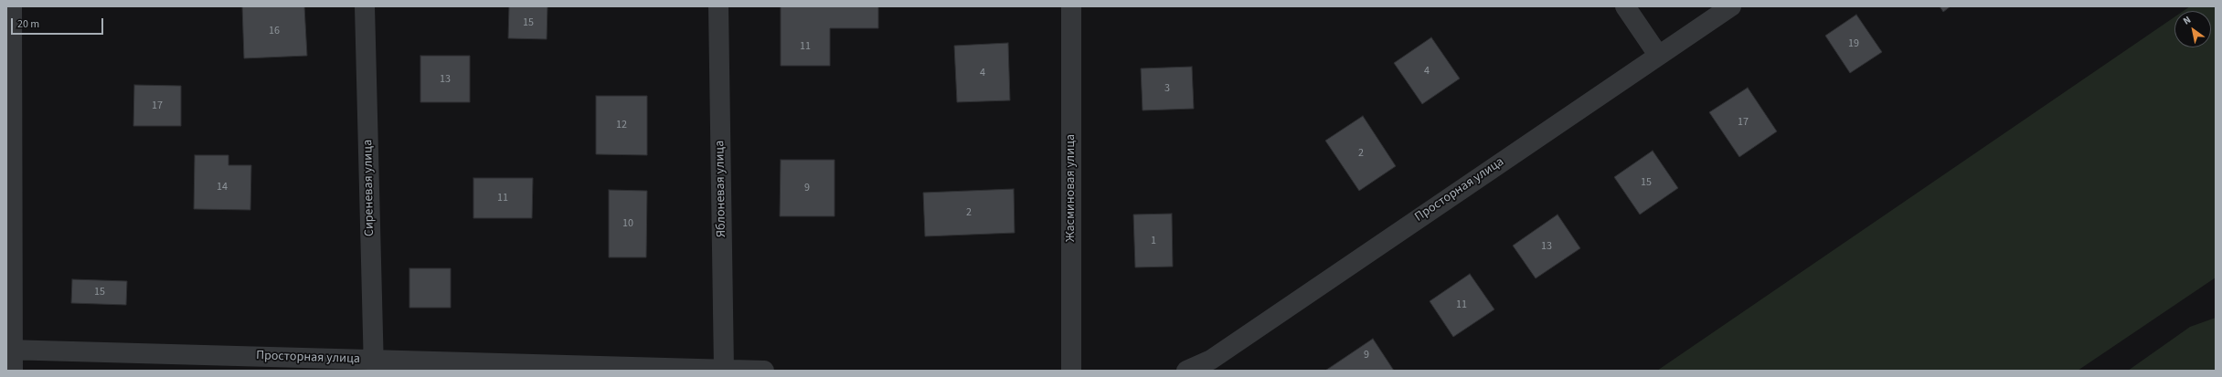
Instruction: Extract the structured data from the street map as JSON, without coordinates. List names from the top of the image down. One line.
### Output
{"streets":{"street":["Сиреневая улица","Жасминовая улица","Яблоневая улица","Просторная улица"]},"crossings":[["Сиреневая улица","Просторная улица"],["Яблоневая улица","Просторная улица"]],"house_numbers":["15","16","19","11","4","4","13","3","17","17","12","2","15","14","9","11","2","10","1","13","15","11","9"],"scale_bar":"20 m","north":"top left"}
